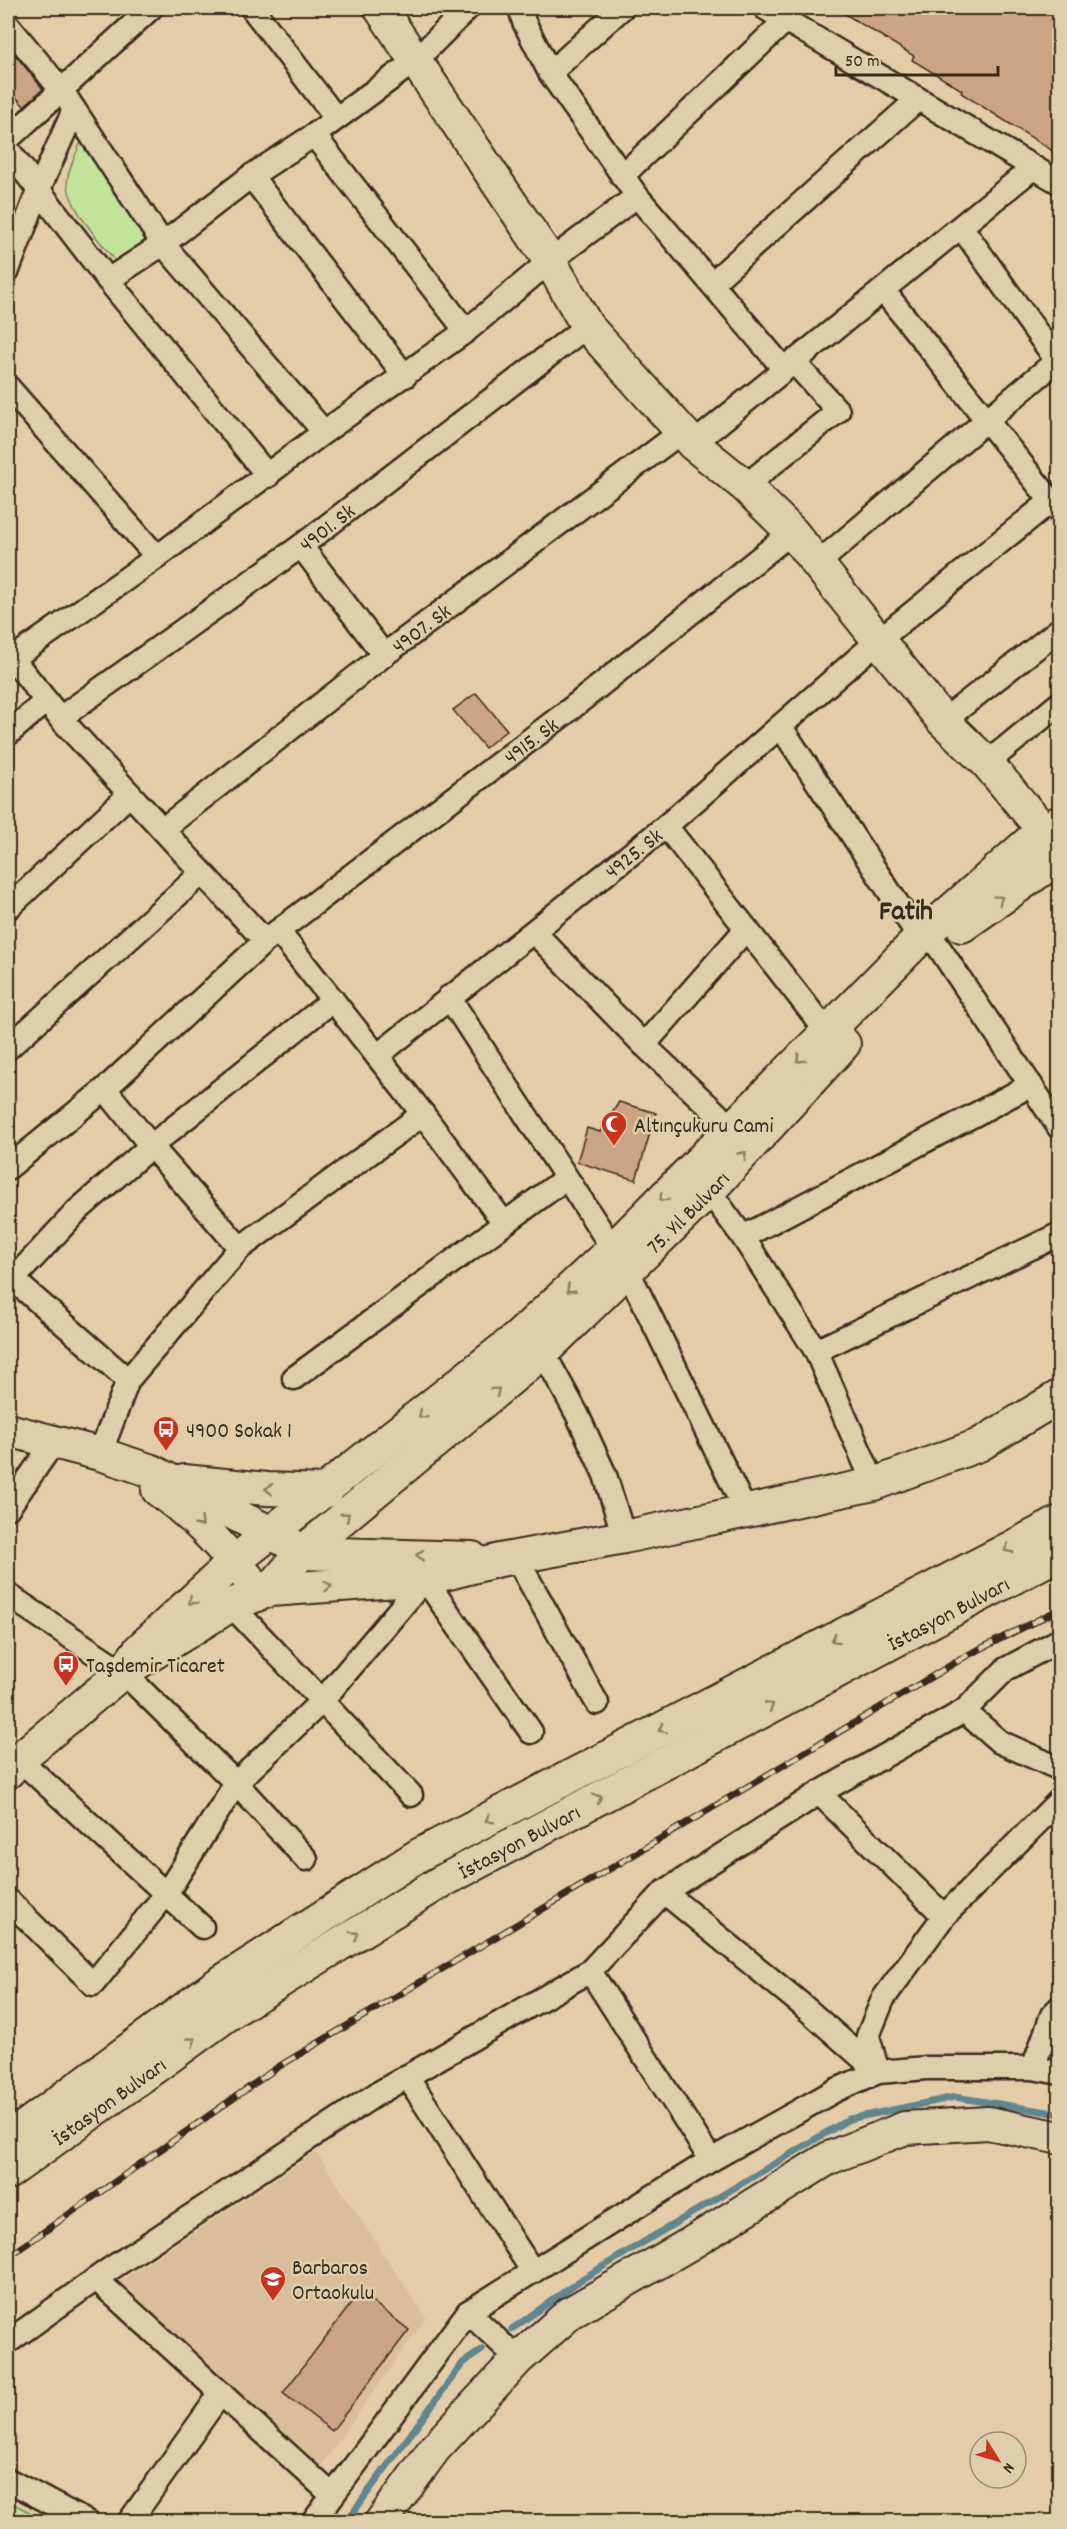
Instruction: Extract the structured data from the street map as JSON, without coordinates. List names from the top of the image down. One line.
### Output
{"streets":{"street":["4901. Sk","4907. Sk","4915. Sk","4925. Sk","75. Yıl Bulvarı","İstasyon Bulvarı"]},"districts":["Fatih"],"places":{"mosque":["Altınçukuru Cami"],"bus stop":["4900 Sokak 1","Taşdemir Ticaret"],"school or university":["Barbaros Ortaokulu"]},"scale_bar":"50 m","north":"bottom right"}
